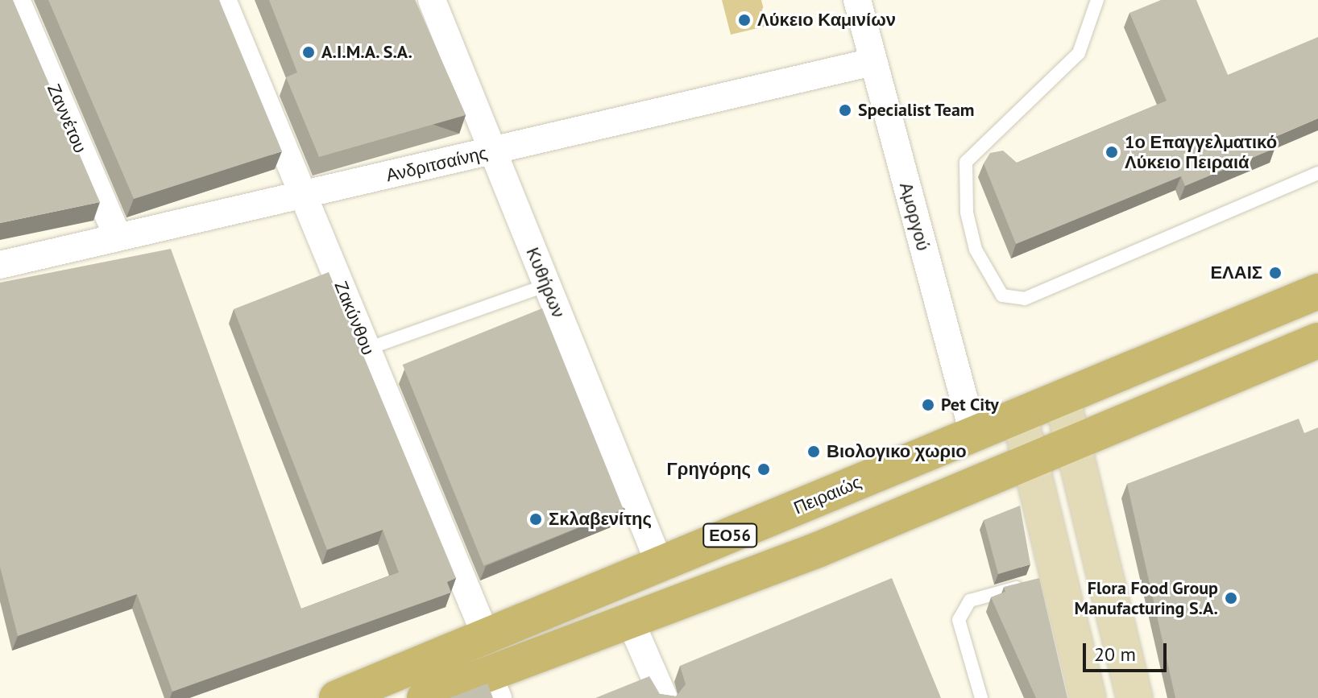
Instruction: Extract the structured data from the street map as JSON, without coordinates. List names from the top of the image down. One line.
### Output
{"streets":{"main road":["Πειραιώς","ΕΟ56"],"street":["Ζαννέτου","Ανδριτσαίνης","Αμοργού","Κυθήρων","Ζακύνθου"]},"crossings":[["Ζαννέτου","Ανδριτσαίνης"],["Ανδριτσαίνης","Αμοργού"],["Ανδριτσαίνης","Κυθήρων"],["Ανδριτσαίνης","Ζακύνθου"],["Αμοργού","Πειραιώς"],["Κυθήρων","Πειραιώς"],["Ζακύνθου","Πειραιώς"]],"places":["Λύκειο Καμινίων","A.I.M.A. S.A.","Specialist Team","1ο Επαγγελματικό Λύκειο Πειραιά","ΕΛΑΙΣ","Pet City","Βιολογικο χωριο","Γρηγόρης","Σκλαβενίτης","Flora Food Group Manufacturing S.A."],"scale_bar":"20 m"}
